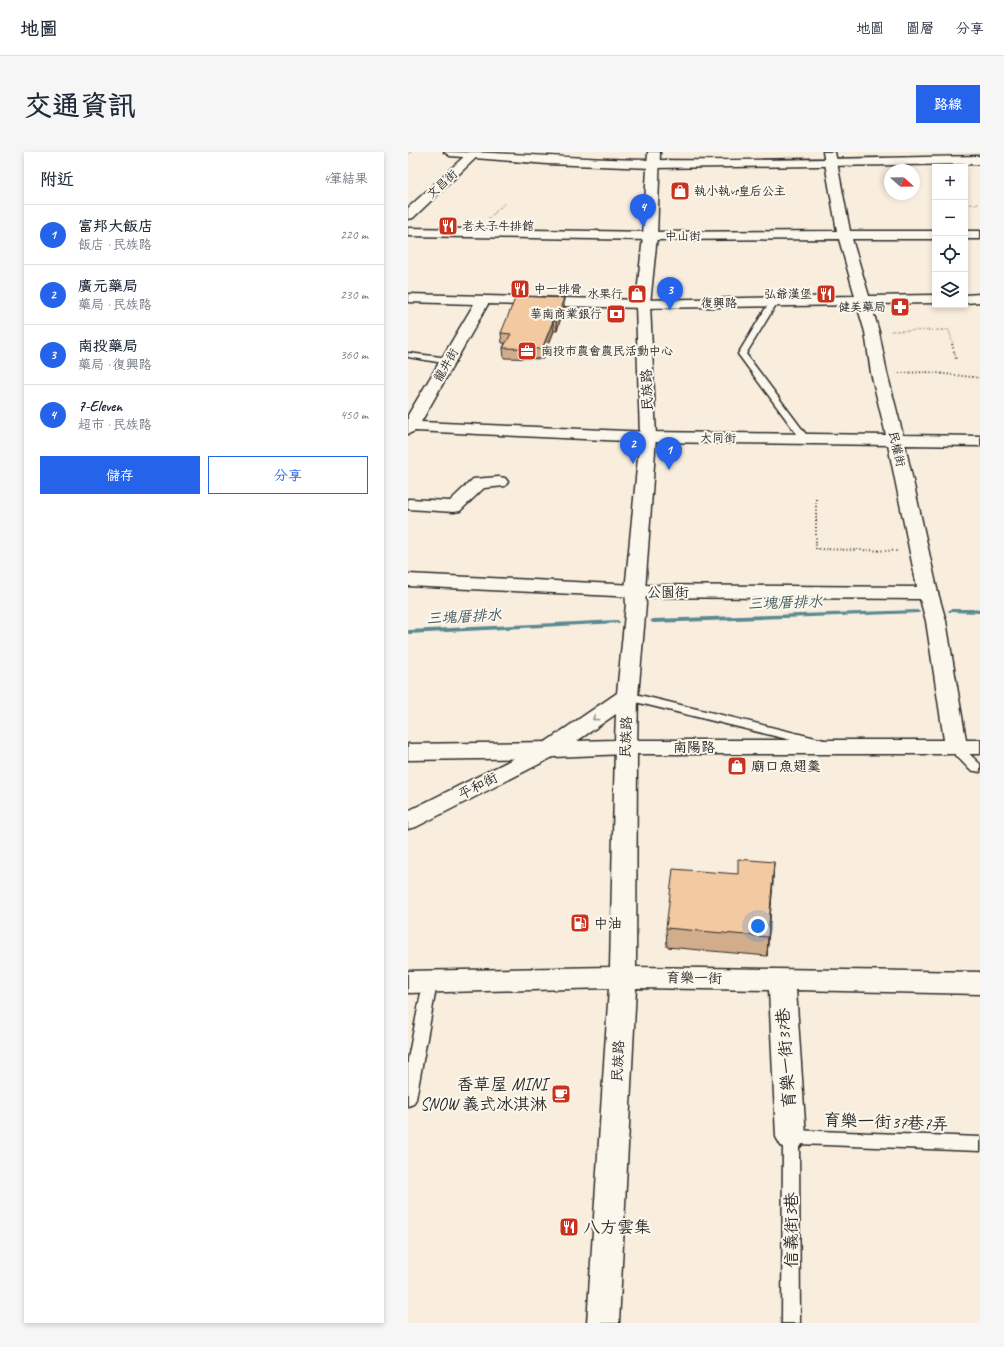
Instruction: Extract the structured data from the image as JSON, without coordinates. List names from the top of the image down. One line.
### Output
{"streets":{"street":["文昌街","中山街","復興路","龍井街","民族路","大同街","民權街","公園街","南陽路","平和街","育樂一街","育樂一街37巷"],"lane":["育樂一街37巷7弄","信義街3巷"]},"crossings":[["中山街","民族路"],["中山街","民權街"],["復興路","龍井街"],["復興路","民族路"],["復興路","民權街"],["龍井街","大同街"],["民族路","大同街"],["民族路","公園街"],["民族路","南陽路"],["民族路","平和街"],["民族路","育樂一街"],["大同街","民權街"],["民權街","公園街"],["民權街","南陽路"],["南陽路","平和街"],["育樂一街","育樂一街37巷"],["育樂一街37巷","育樂一街37巷7弄"],["育樂一街37巷","信義街3巷"],["育樂一街37巷7弄","信義街3巷"]],"one_way":["平和街"],"water":["三塊厝排水"],"places":{"shop":["執小執vs皇后公主","水果行","廟口魚翅羹"],"restaurant":["老夫子牛排館","中一排骨","弘爺漢堡","八方雲集"],"pharmacy":["健美藥局"],"bank":["華南商業銀行"],"office":["南投市農會農民活動中心"],"fuel station":["中油"],"cafe":["香草屋 MINI SNOW 義式冰淇淋"]},"north":"right","page":{"header":"地圖","nav":["地圖","圖層","分享"],"buttons":["路線",["儲存","分享"]],"title":"交通資訊","heading":["附近","4筆結果"],"map_buttons":["+","−"],"pins":["4","3","2","1"],"list":[{"mark":"1","name":"富邦大飯店","note":"飯店 · 民族路","value":"220 m"},{"mark":"2","name":"廣元藥局","note":"藥局 · 民族路","value":"230 m"},{"mark":"3","name":"南投藥局","note":"藥局 · 復興路","value":"360 m"},{"mark":"4","name":"7-Eleven","note":"超市 · 民族路","value":"450 m"}]}}
